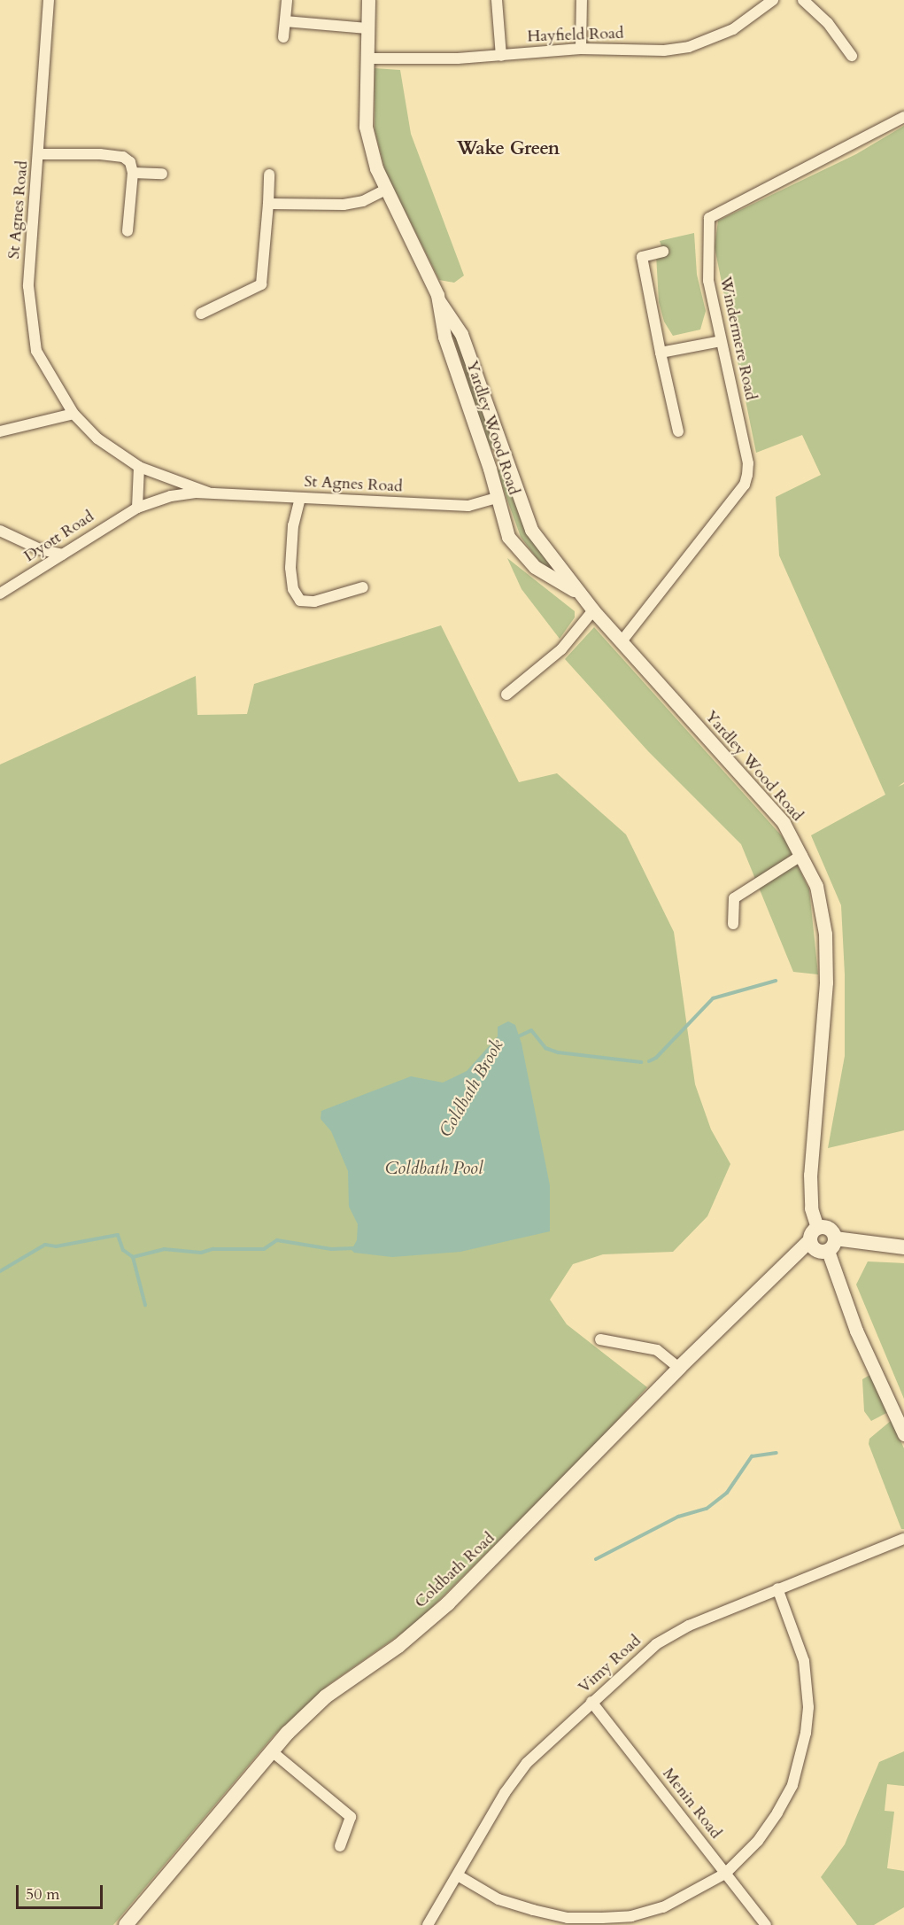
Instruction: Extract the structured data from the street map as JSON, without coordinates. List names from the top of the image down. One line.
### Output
{"streets":{"main road":["Coldbath Road"],"street":["Hayfield Road","St Agnes Road","Windermere Road","Yardley Wood Road","Dyott Road","Vimy Road","Menin Road"]},"crossings":[["Hayfield Road","Yardley Wood Road"],["St Agnes Road","Yardley Wood Road"],["St Agnes Road","Dyott Road"],["Windermere Road","Yardley Wood Road"],["Yardley Wood Road","Coldbath Road"],["Vimy Road","Menin Road"]],"districts":["Wake Green"],"water":["Coldbath Brook","Coldbath Pool"],"scale_bar":"50 m"}
